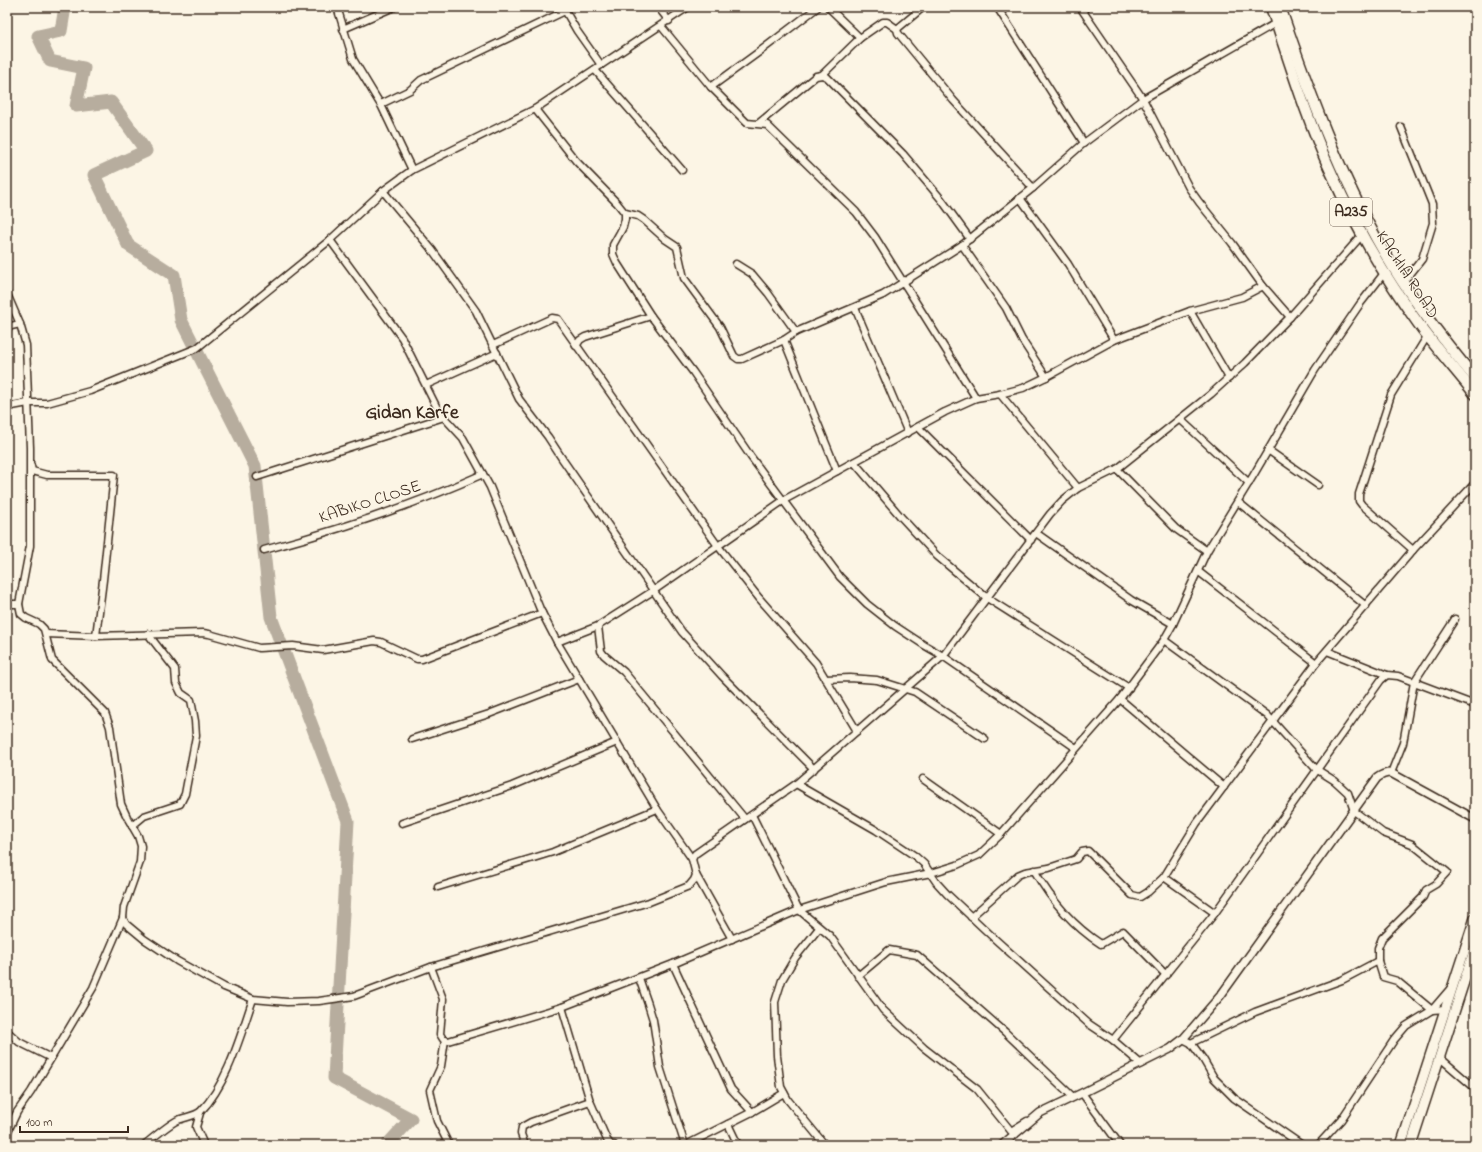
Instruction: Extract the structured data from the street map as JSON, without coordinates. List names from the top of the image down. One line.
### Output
{"streets":{"highway":["A235","KACHIA ROAD"],"street":["KABIKO CLOSE"]},"districts":["Gidan Karfe"],"scale_bar":"100 m"}
